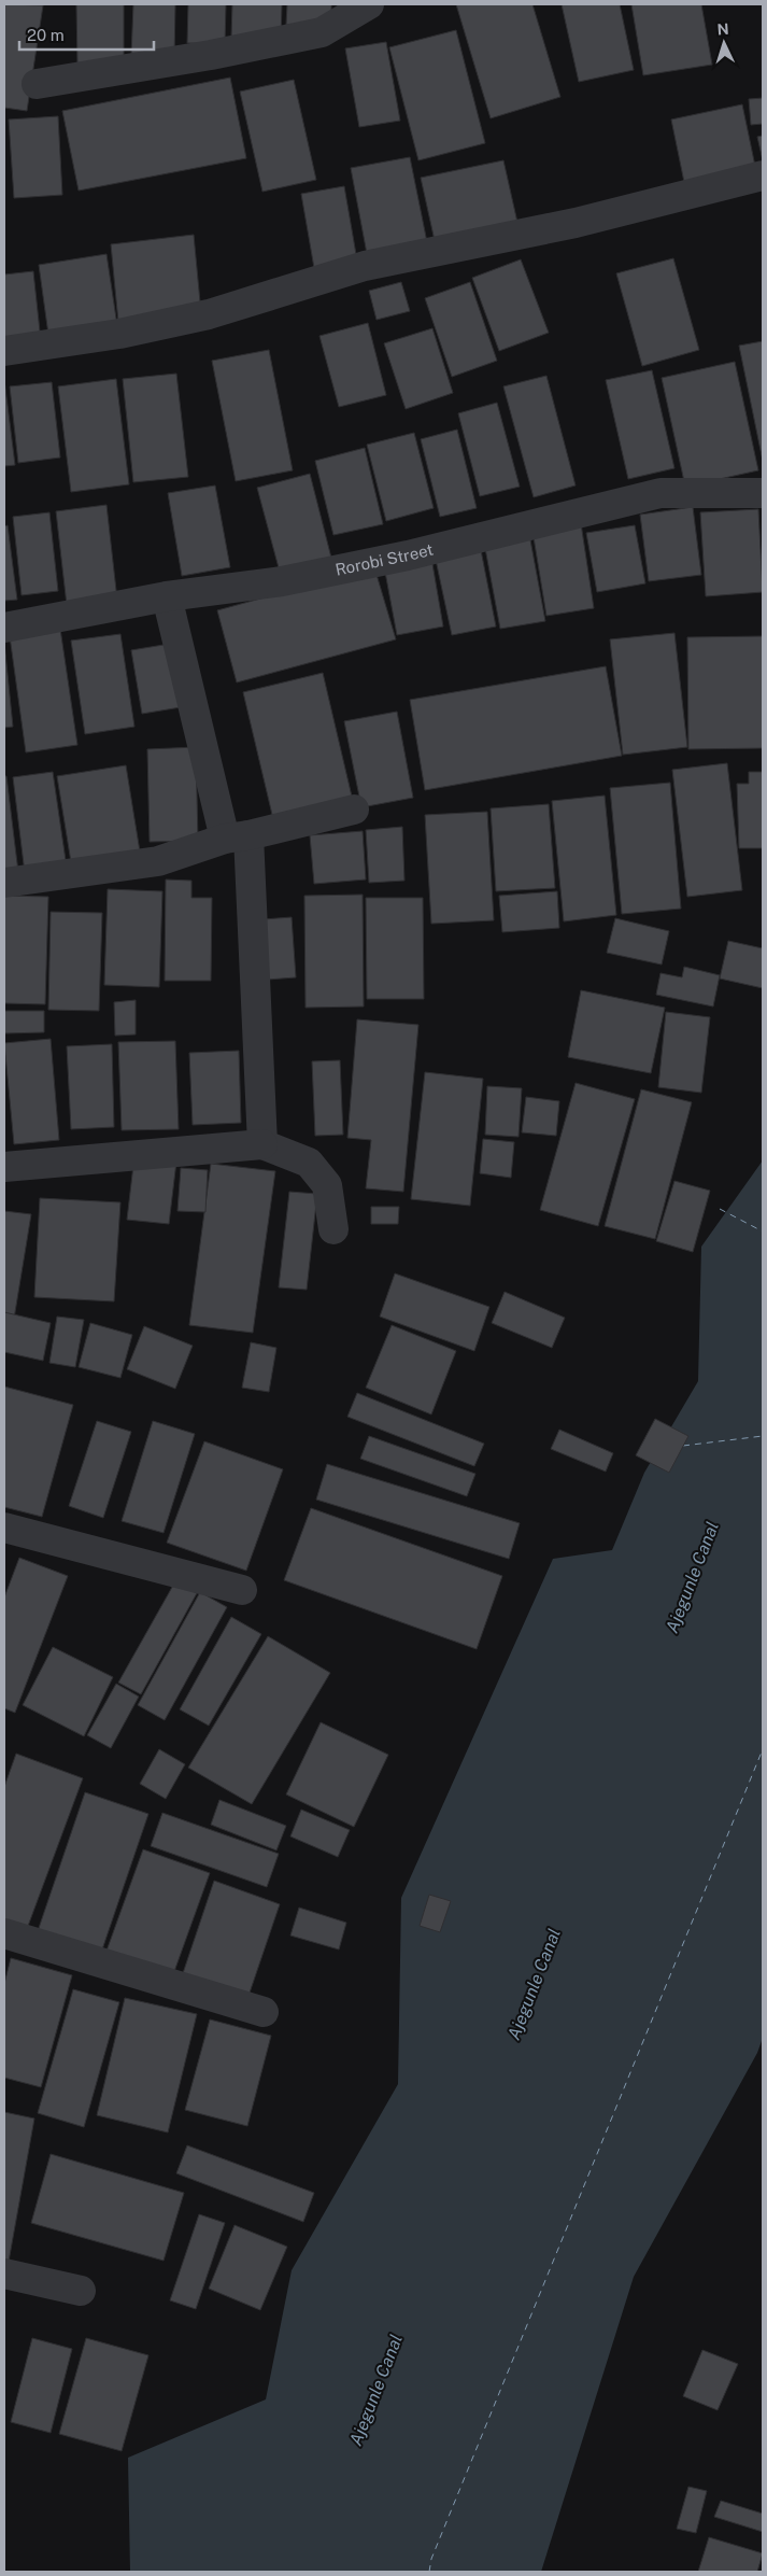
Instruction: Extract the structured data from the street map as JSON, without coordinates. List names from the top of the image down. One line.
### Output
{"streets":{"street":["Rorobi Street"]},"water":["Ajegunle Canal"],"scale_bar":"20 m","north":"top"}
